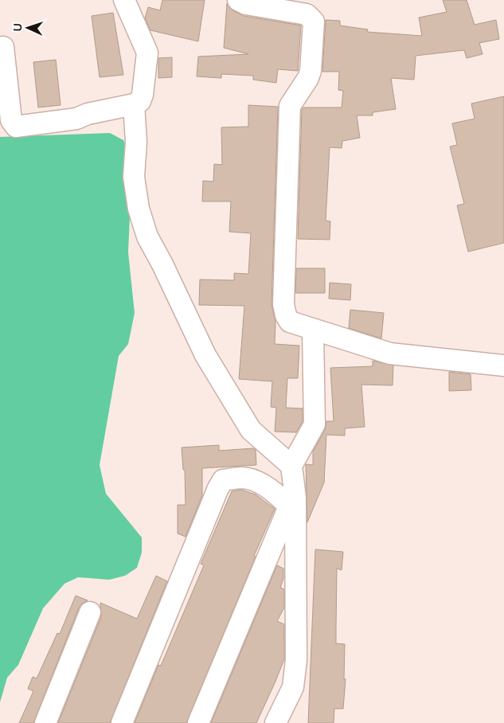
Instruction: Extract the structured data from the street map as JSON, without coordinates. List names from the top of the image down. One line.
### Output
{"north":"left"}
